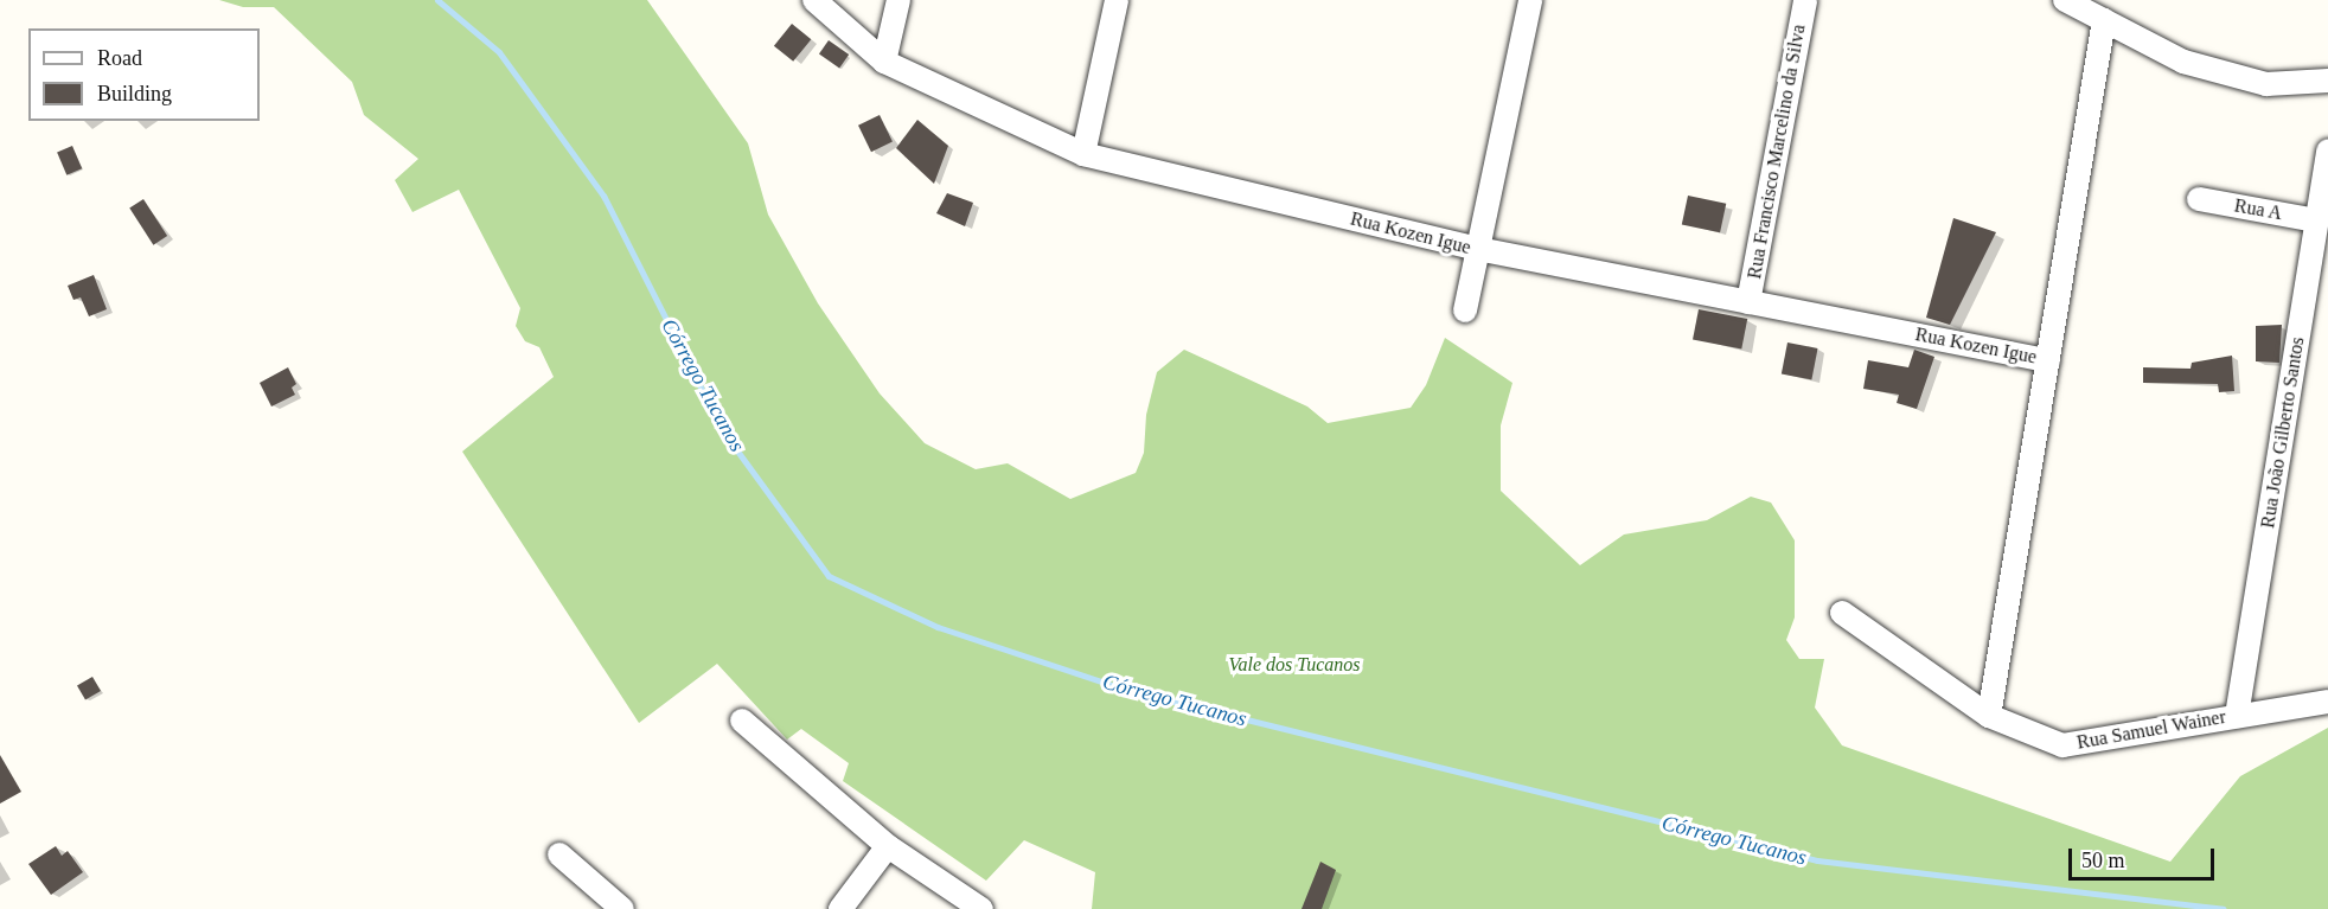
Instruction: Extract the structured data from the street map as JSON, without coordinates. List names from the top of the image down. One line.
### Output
{"streets":{"street":["Rua Francisco Marcelino da Silva","Rua A","Rua Kozen Igue","Rua João Gilberto Santos","Rua Samuel Wainer"]},"crossings":[["Rua Francisco Marcelino da Silva","Rua Kozen Igue"],["Rua A","Rua João Gilberto Santos"],["Rua João Gilberto Santos","Rua Samuel Wainer"]],"water":["Córrego Tucanos"],"parks":["Vale dos Tucanos"],"legend":["Road","Building"],"scale_bar":"50 m"}
